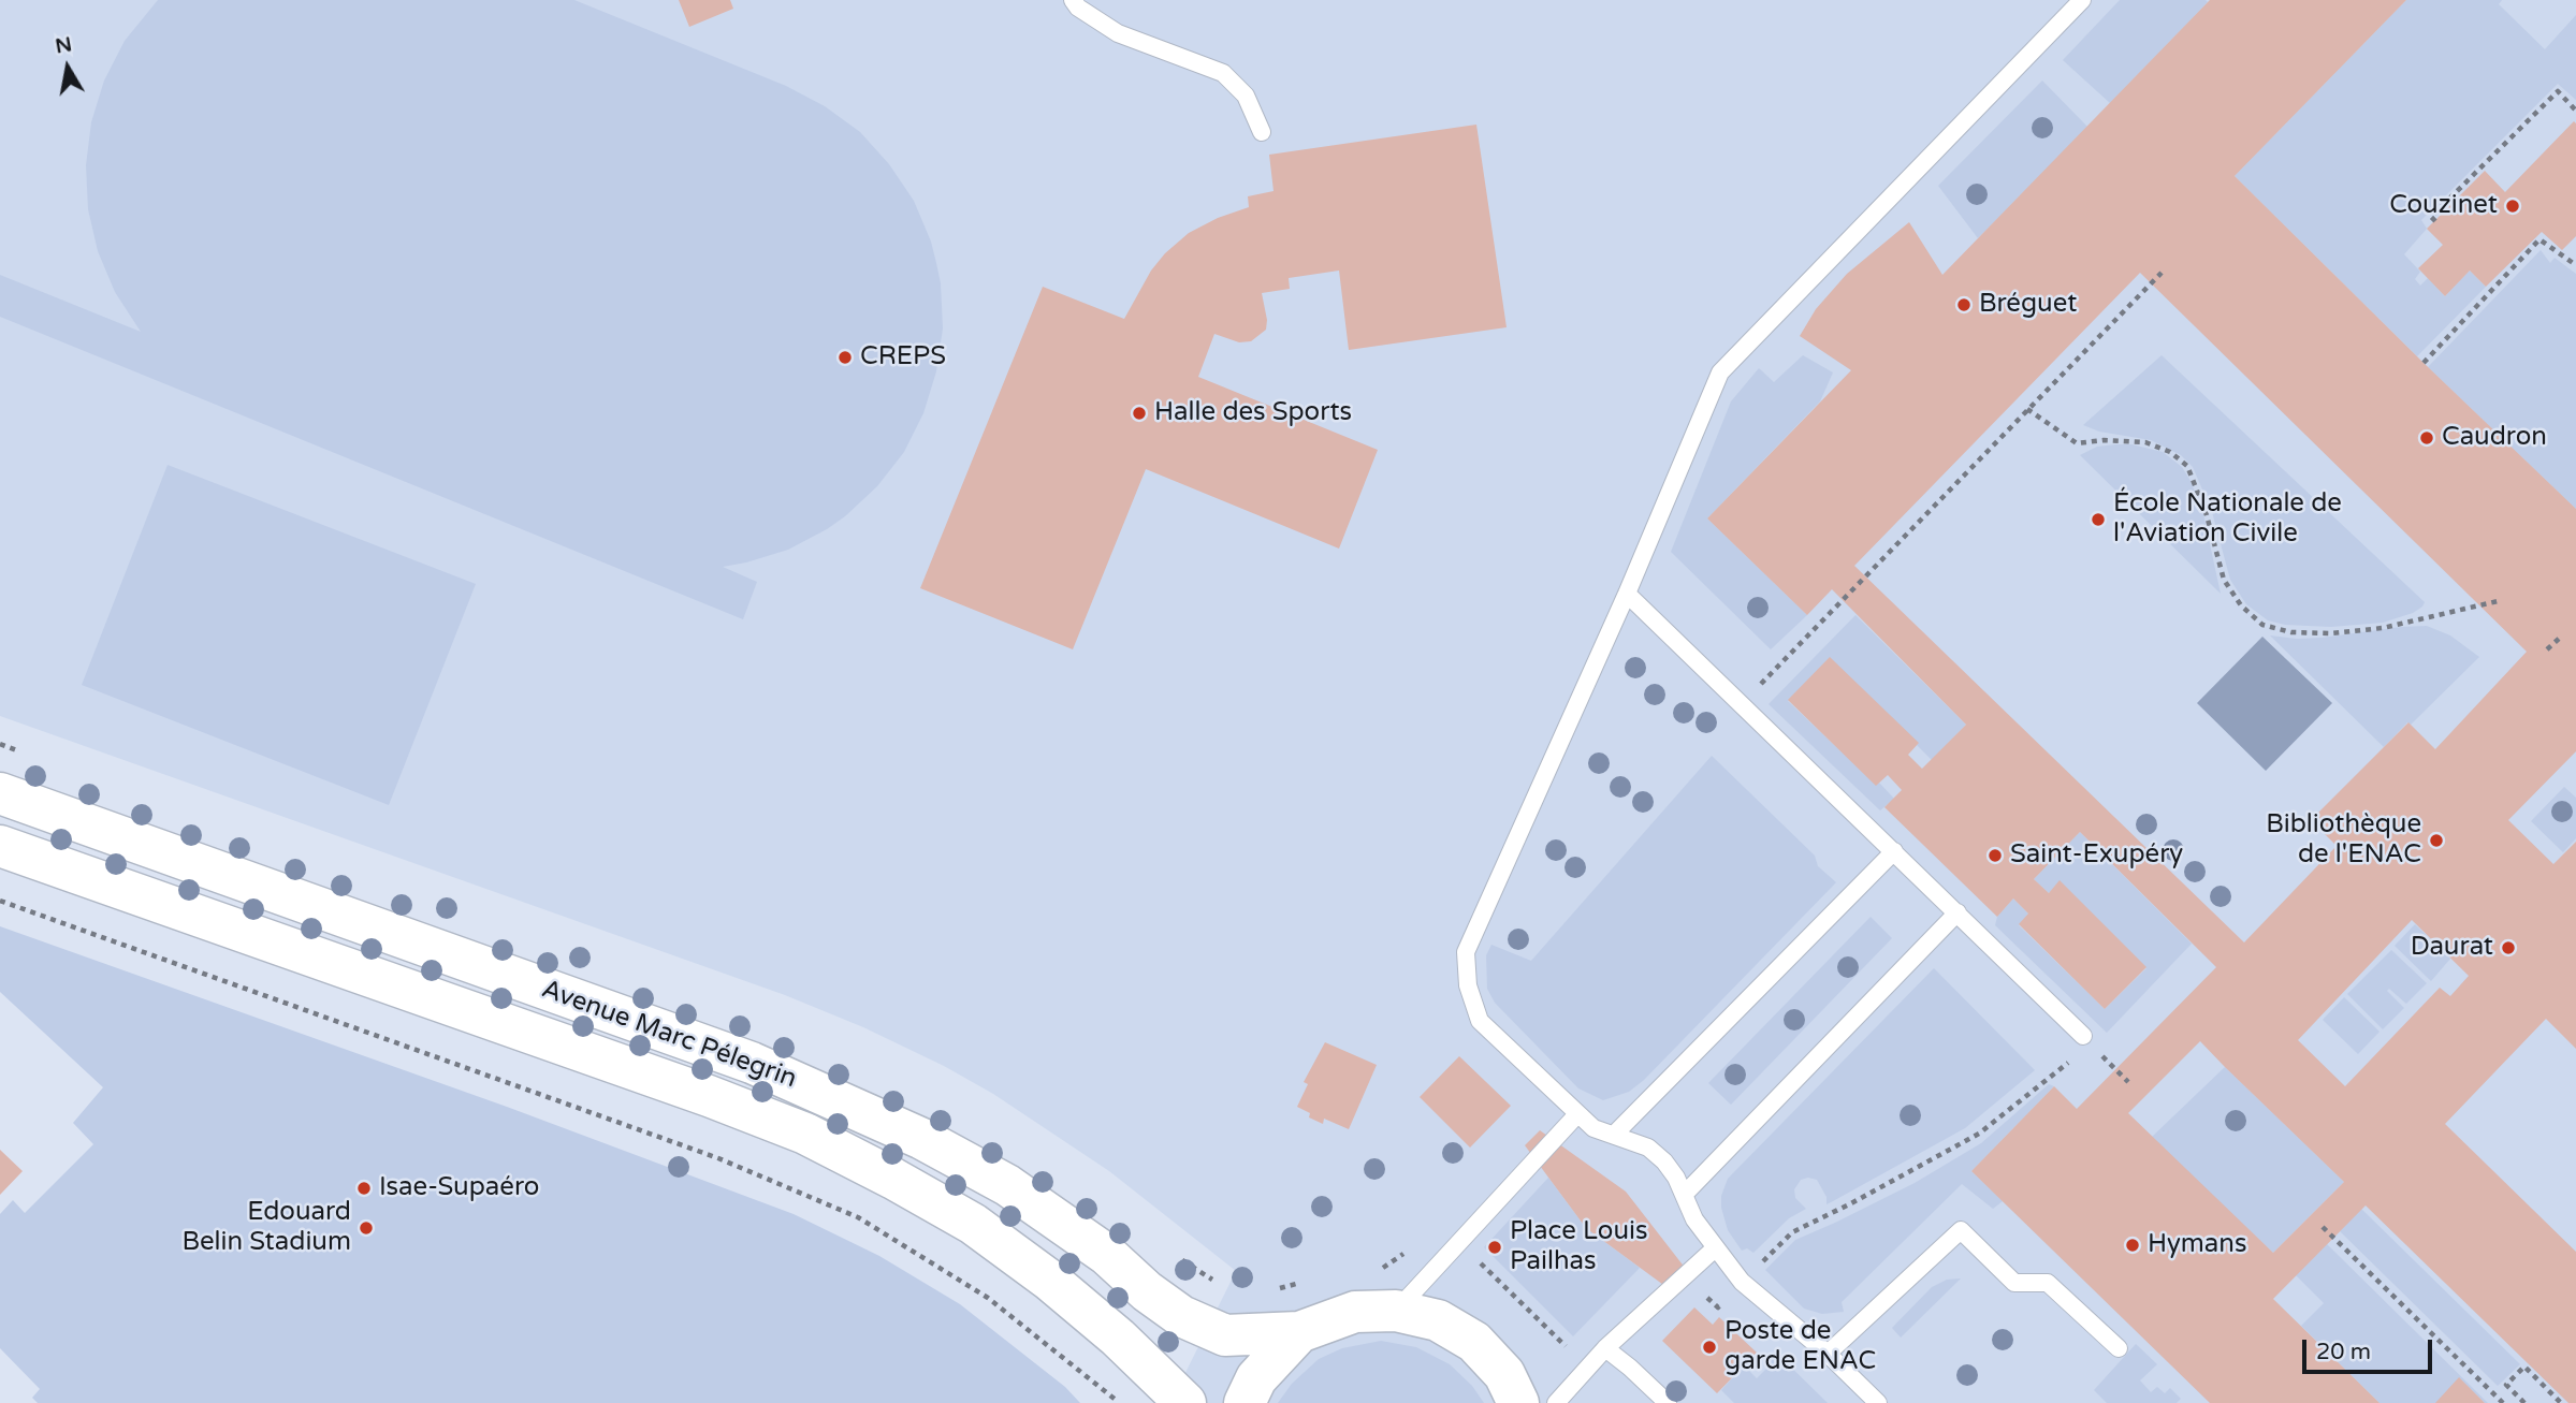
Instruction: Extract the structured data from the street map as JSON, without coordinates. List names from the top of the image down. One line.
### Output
{"streets":{"street":["Avenue Marc Pélegrin"]},"places":["Couzinet","Bréguet","CREPS","Halle des Sports","Caudron","École Nationale de l'Aviation Civile","Bibliothèque de l'ENAC","Saint-Exupéry","Daurat","Isae-Supaéro","Edouard Belin Stadium","Hymans","Place Louis Pailhas","Poste de garde ENAC"],"scale_bar":"20 m","north":"top"}
